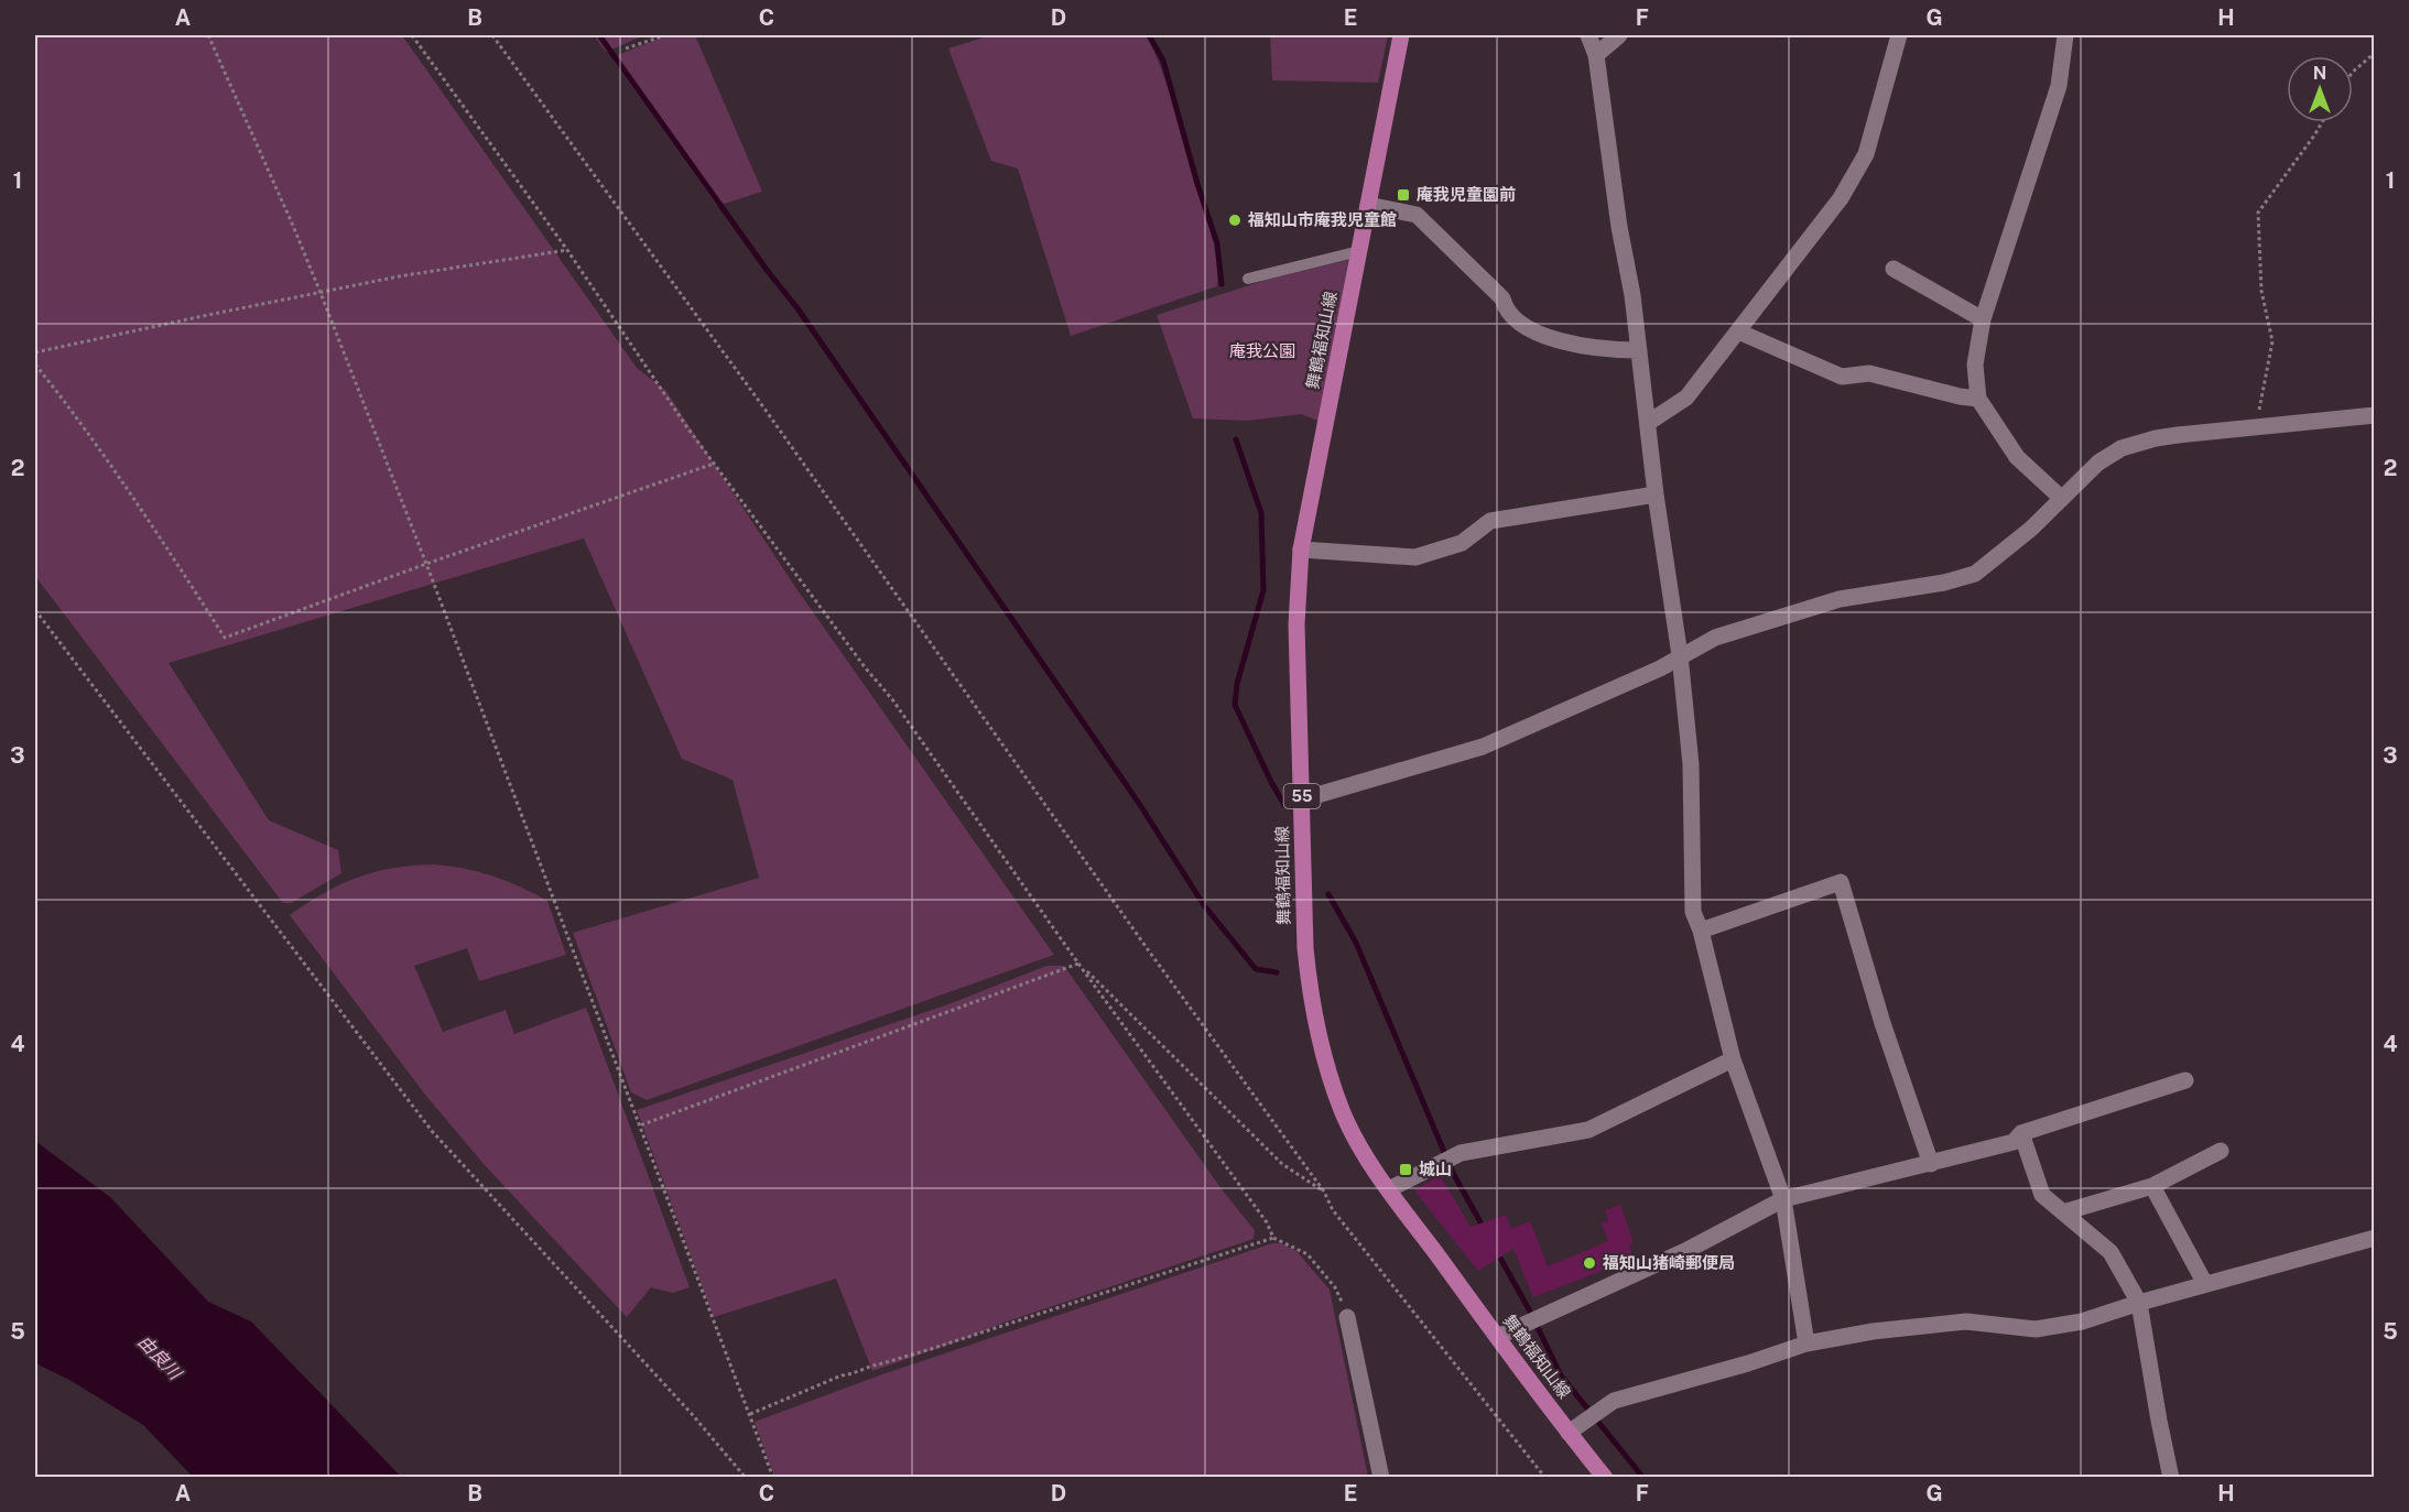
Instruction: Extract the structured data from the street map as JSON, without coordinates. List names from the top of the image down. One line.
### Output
{"streets":{"main road":["舞鶴福知山線","55"]},"water":["由良川"],"parks":["庵我公園"],"places":{"transit":["庵我児童園前","城山"],"other":["福知山市庵我児童館","福知山猪崎郵便局"]},"north":"top","grid":{"columns":["A","B","C","D","E","F","G","H"],"rows":["1","2","3","4","5"]}}
